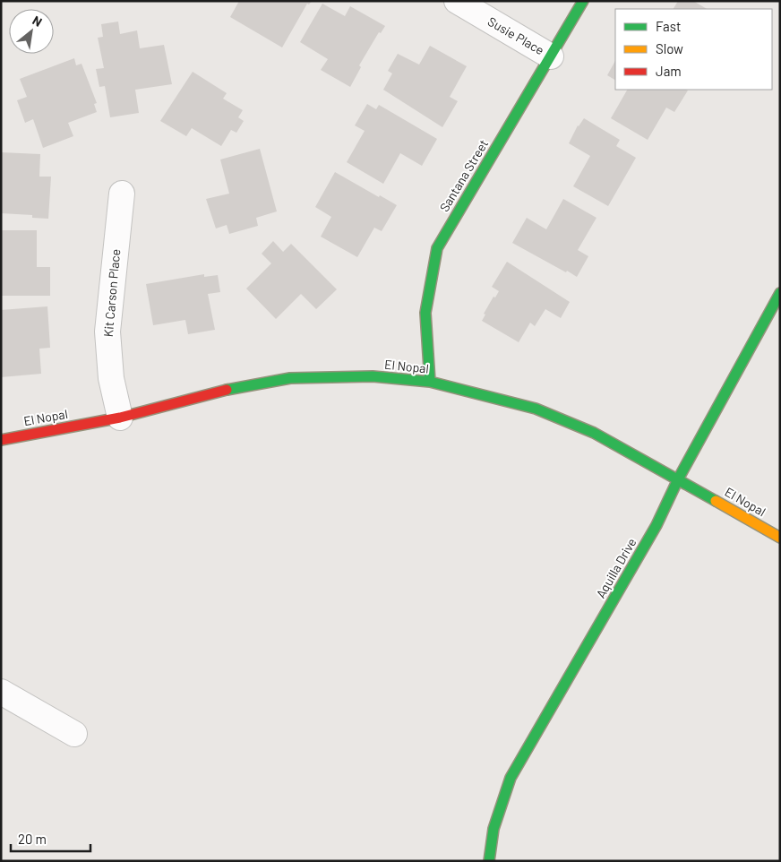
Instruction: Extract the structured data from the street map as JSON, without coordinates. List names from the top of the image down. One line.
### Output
{"streets":{"street":["Susie Place","Santana Street","Kit Carson Place","El Nopal","Aquilla Drive"]},"crossings":[["Susie Place","Santana Street"],["Santana Street","El Nopal"],["Kit Carson Place","El Nopal"],["El Nopal","Aquilla Drive"]],"legend":["Fast","Slow","Jam"],"scale_bar":"20 m","north":"top right"}
